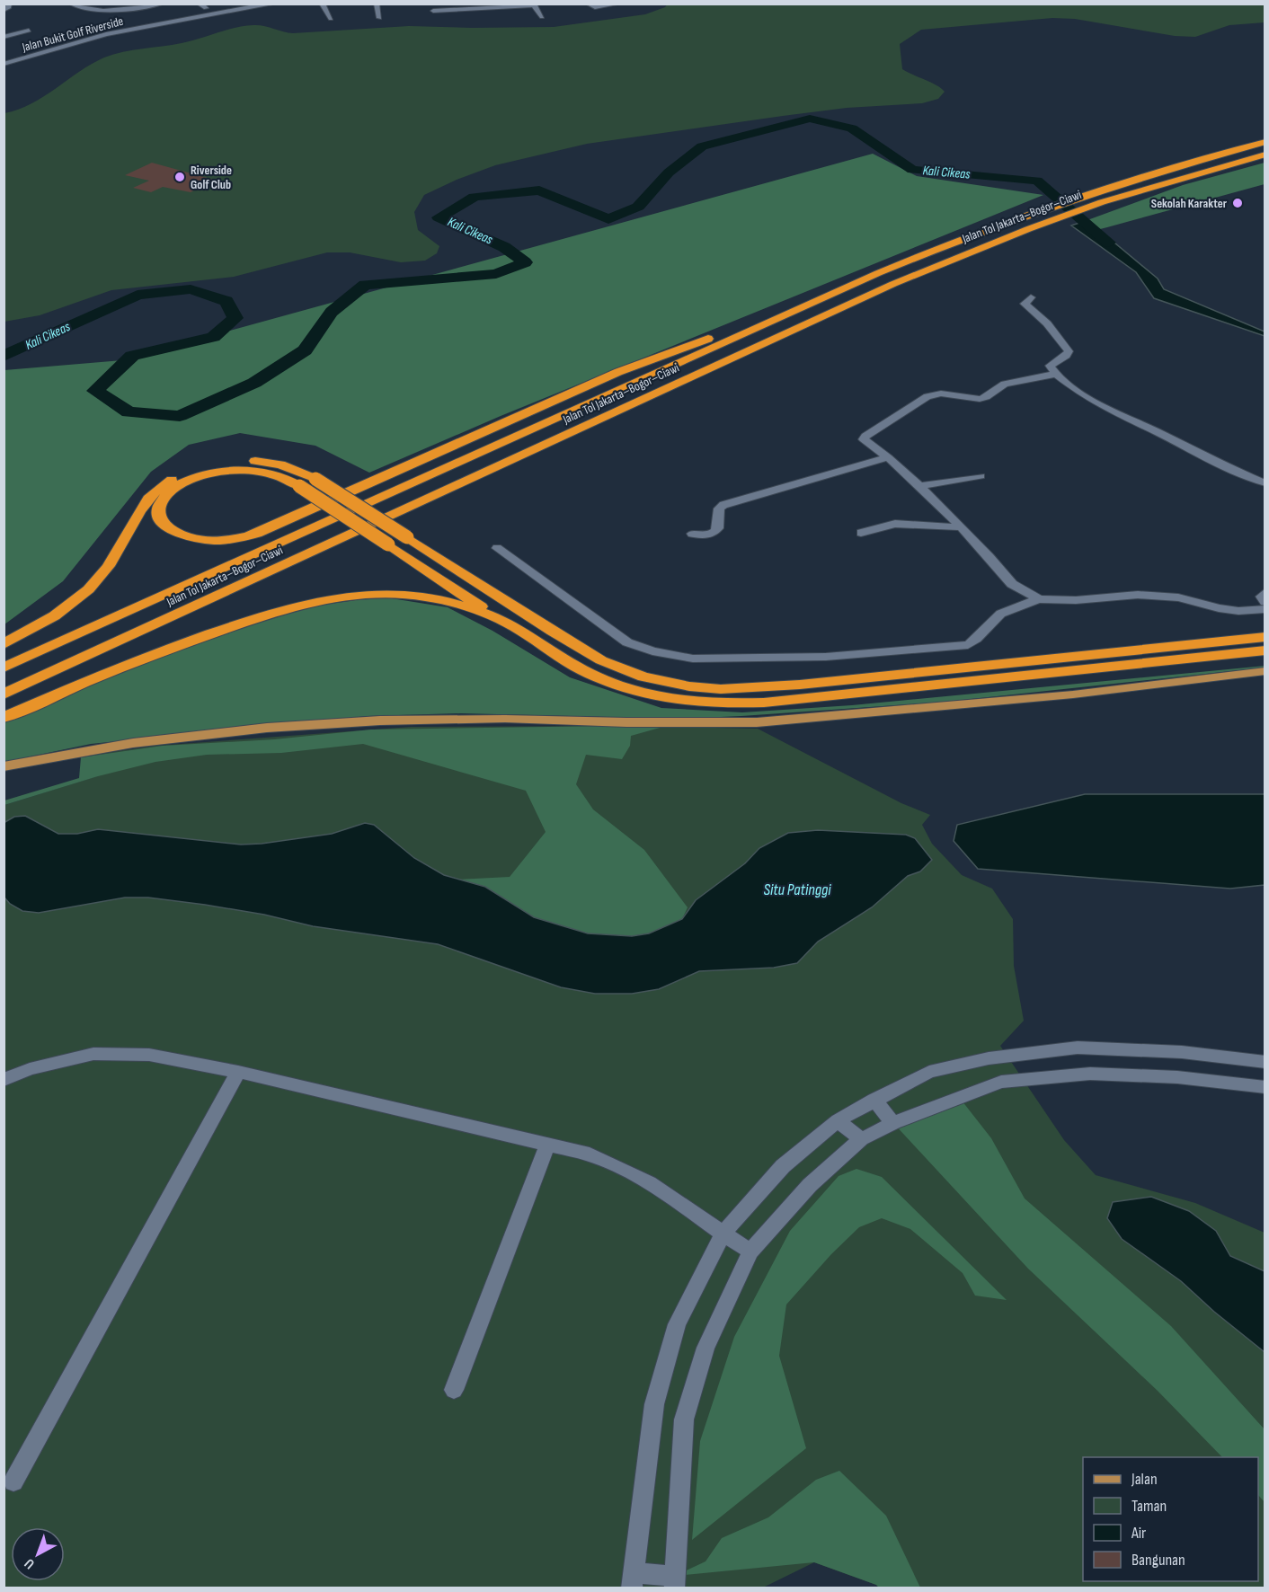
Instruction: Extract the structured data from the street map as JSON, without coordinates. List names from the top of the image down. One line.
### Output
{"streets":{"highway":["Jalan Tol Jakarta–Bogor–Ciawi"],"street":["Jalan Bukit Golf Riverside"]},"water":["Kali Cikeas","Situ Patinggi"],"places":["Riverside Golf Club","Sekolah Karakter"],"legend":["Jalan","Taman","Air","Bangunan"],"north":"bottom left"}
